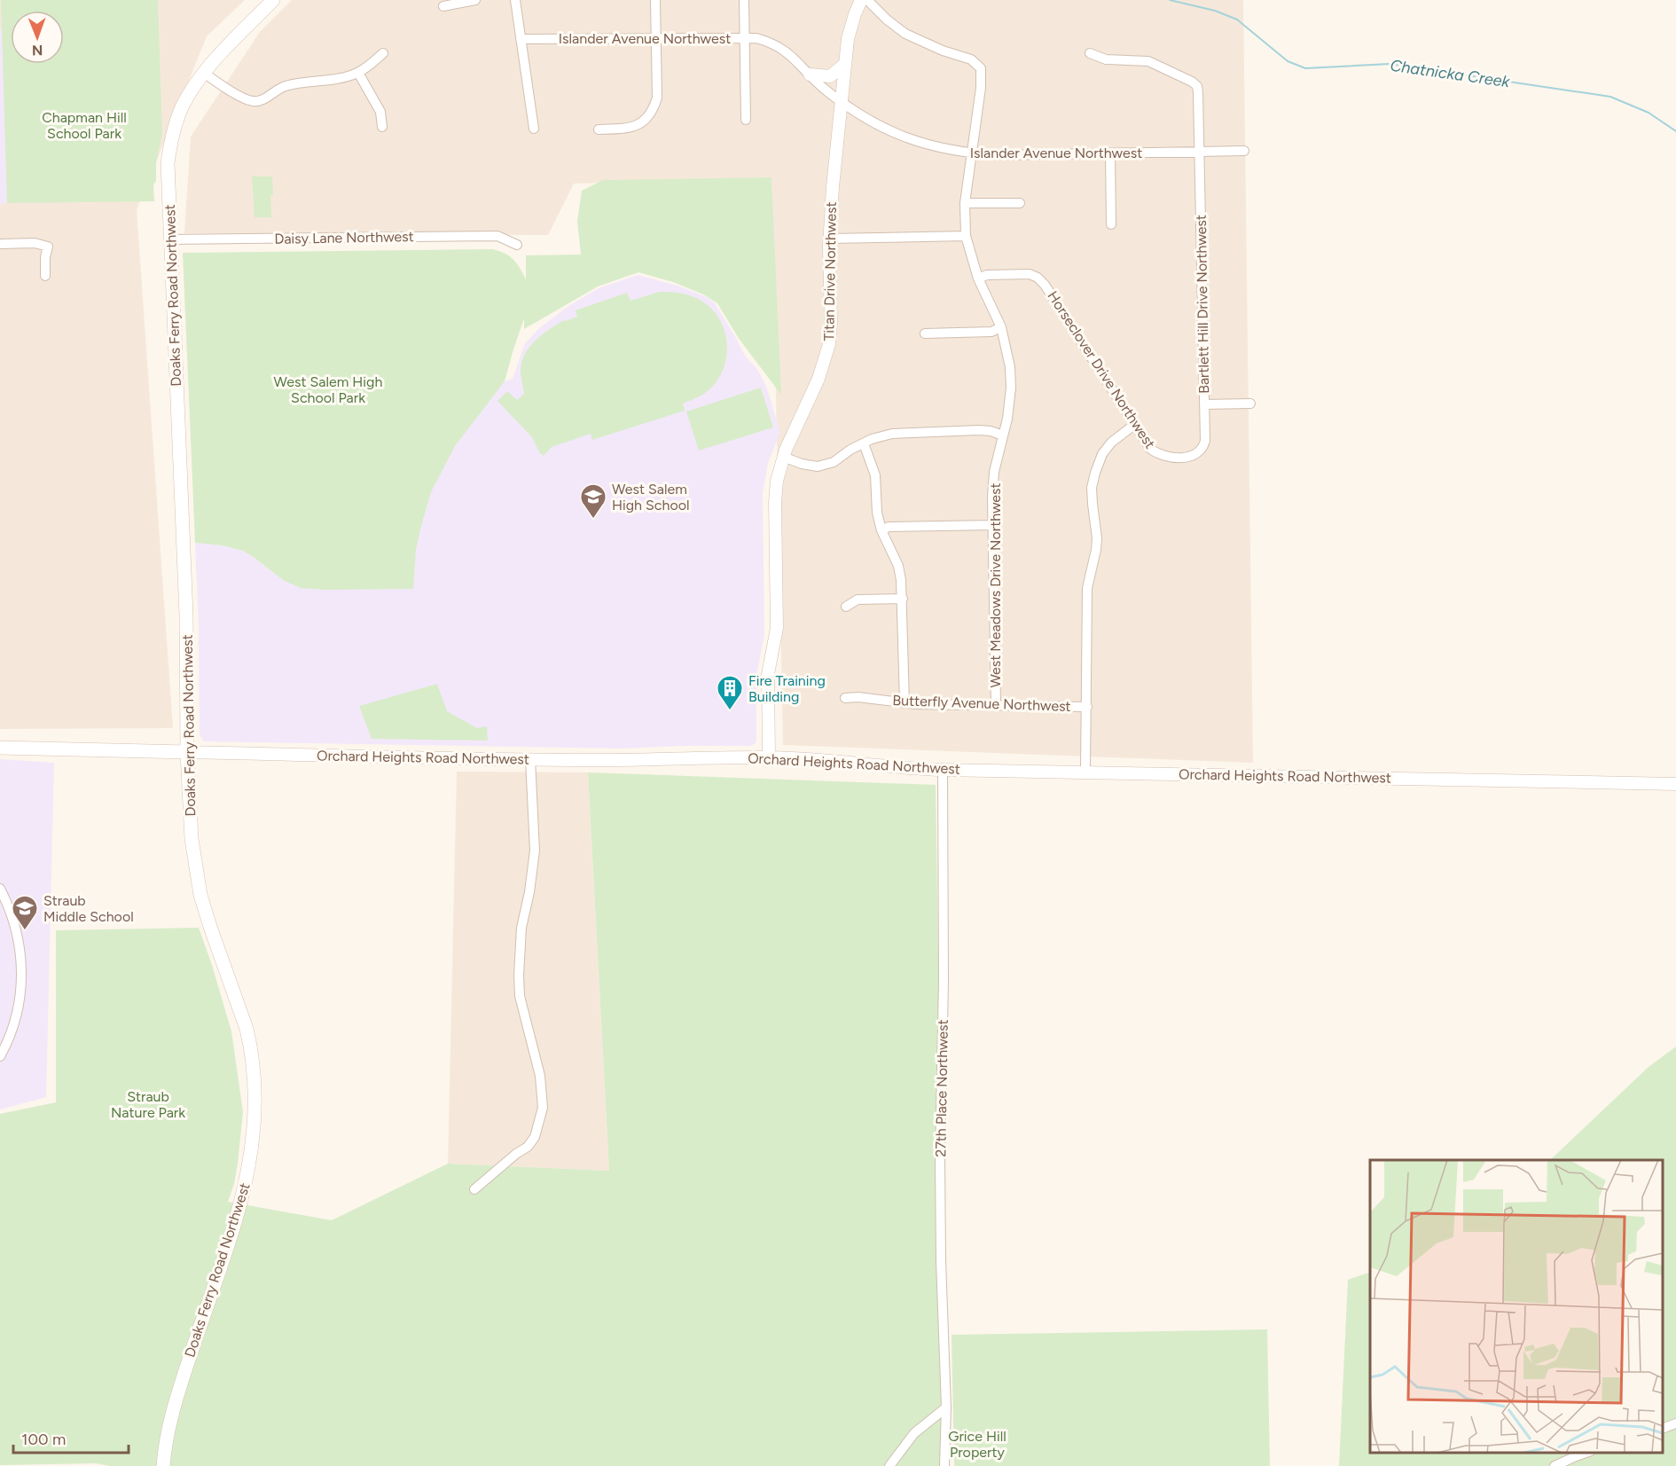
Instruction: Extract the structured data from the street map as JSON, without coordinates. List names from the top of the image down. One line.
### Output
{"streets":{"main road":["Doaks Ferry Road Northwest","Orchard Heights Road Northwest"],"street":["Islander Avenue Northwest","Daisy Lane Northwest","Titan Drive Northwest","Bartlett Hill Drive Northwest","Horseclover Drive Northwest","West Meadows Drive Northwest","Butterfly Avenue Northwest","27th Place Northwest"]},"crossings":[["Islander Avenue Northwest","Titan Drive Northwest"],["Islander Avenue Northwest","Bartlett Hill Drive Northwest"],["Islander Avenue Northwest","West Meadows Drive Northwest"],["Daisy Lane Northwest","Doaks Ferry Road Northwest"],["Titan Drive Northwest","Orchard Heights Road Northwest"],["Doaks Ferry Road Northwest","Orchard Heights Road Northwest"],["Bartlett Hill Drive Northwest","Horseclover Drive Northwest"],["Horseclover Drive Northwest","West Meadows Drive Northwest"],["West Meadows Drive Northwest","Butterfly Avenue Northwest"],["Orchard Heights Road Northwest","27th Place Northwest"]],"water":["Chatnicka Creek"],"parks":["Chapman Hill School Park","West Salem High School Park","Straub Nature Park","Grice Hill Property"],"places":{"school or university":["West Salem High School","Straub Middle School"],"building":["Fire Training Building"]},"scale_bar":"100 m","north":"bottom"}
